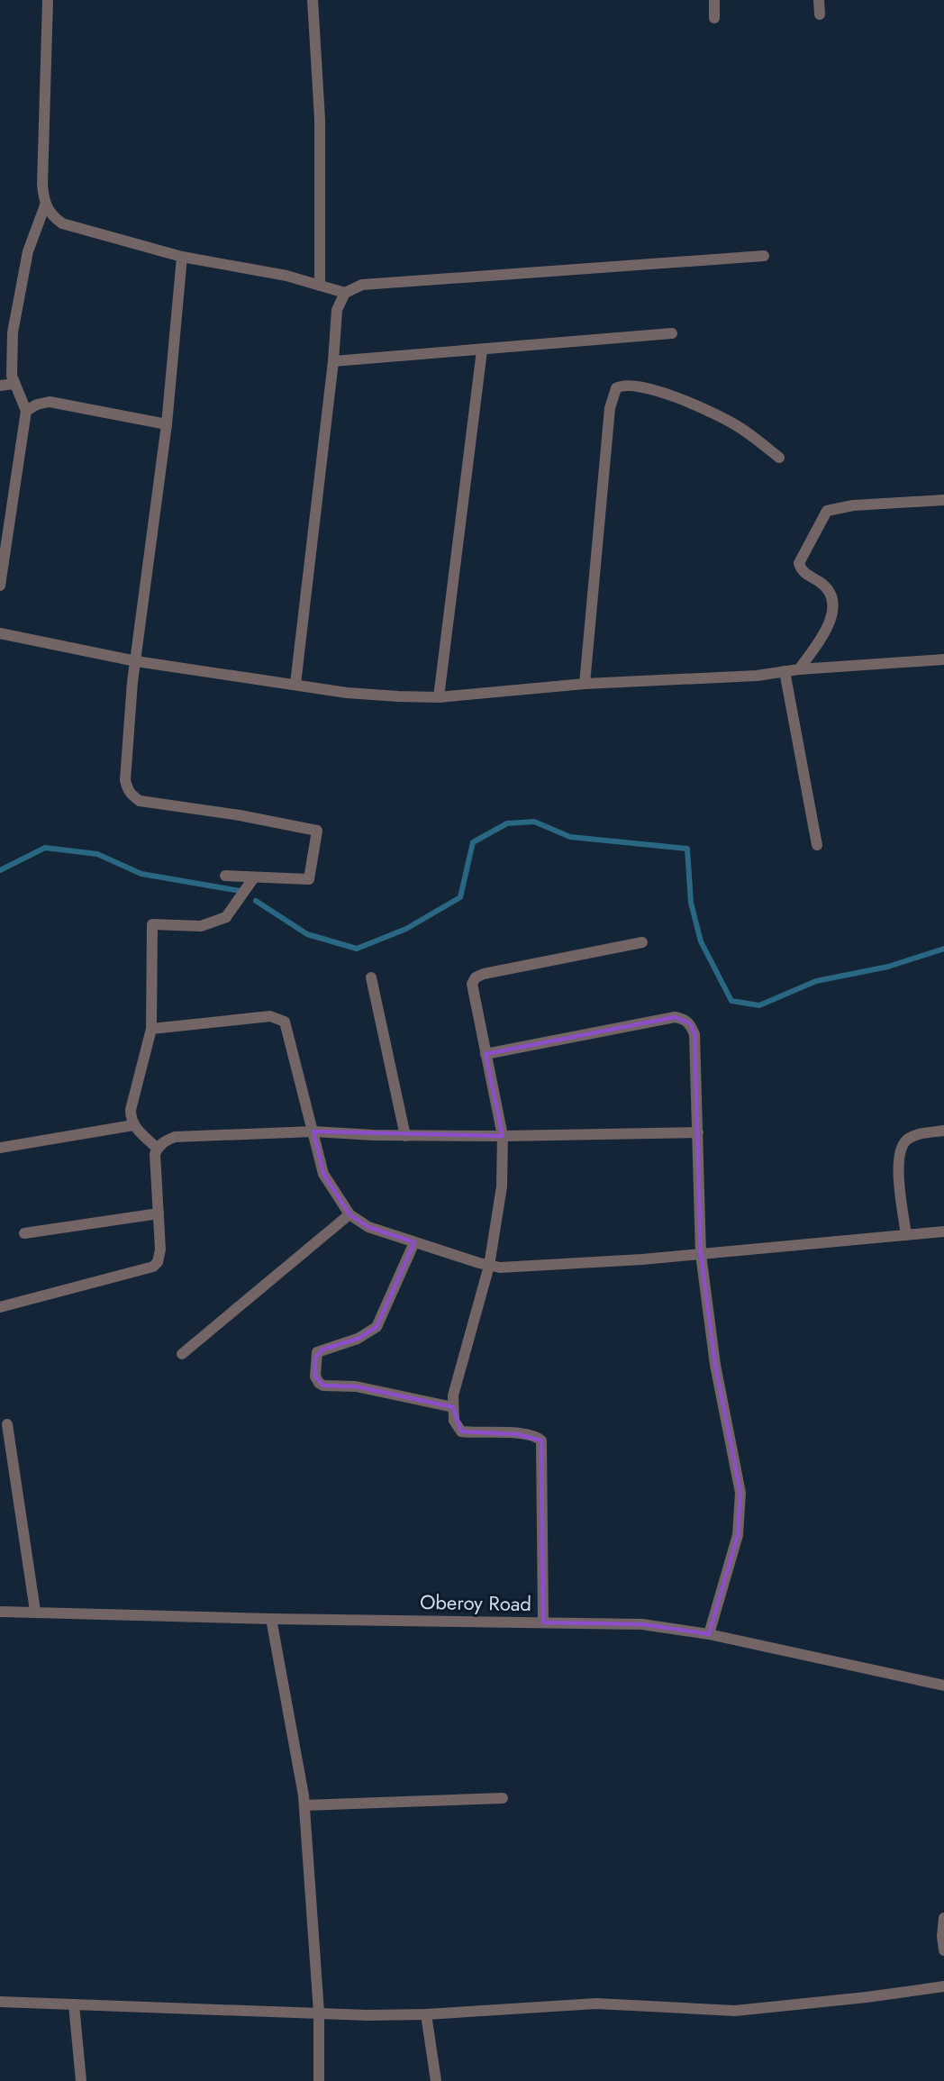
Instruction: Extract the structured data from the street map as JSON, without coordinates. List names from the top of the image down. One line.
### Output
{"streets":{"street":["Oberoy Road"]}}
